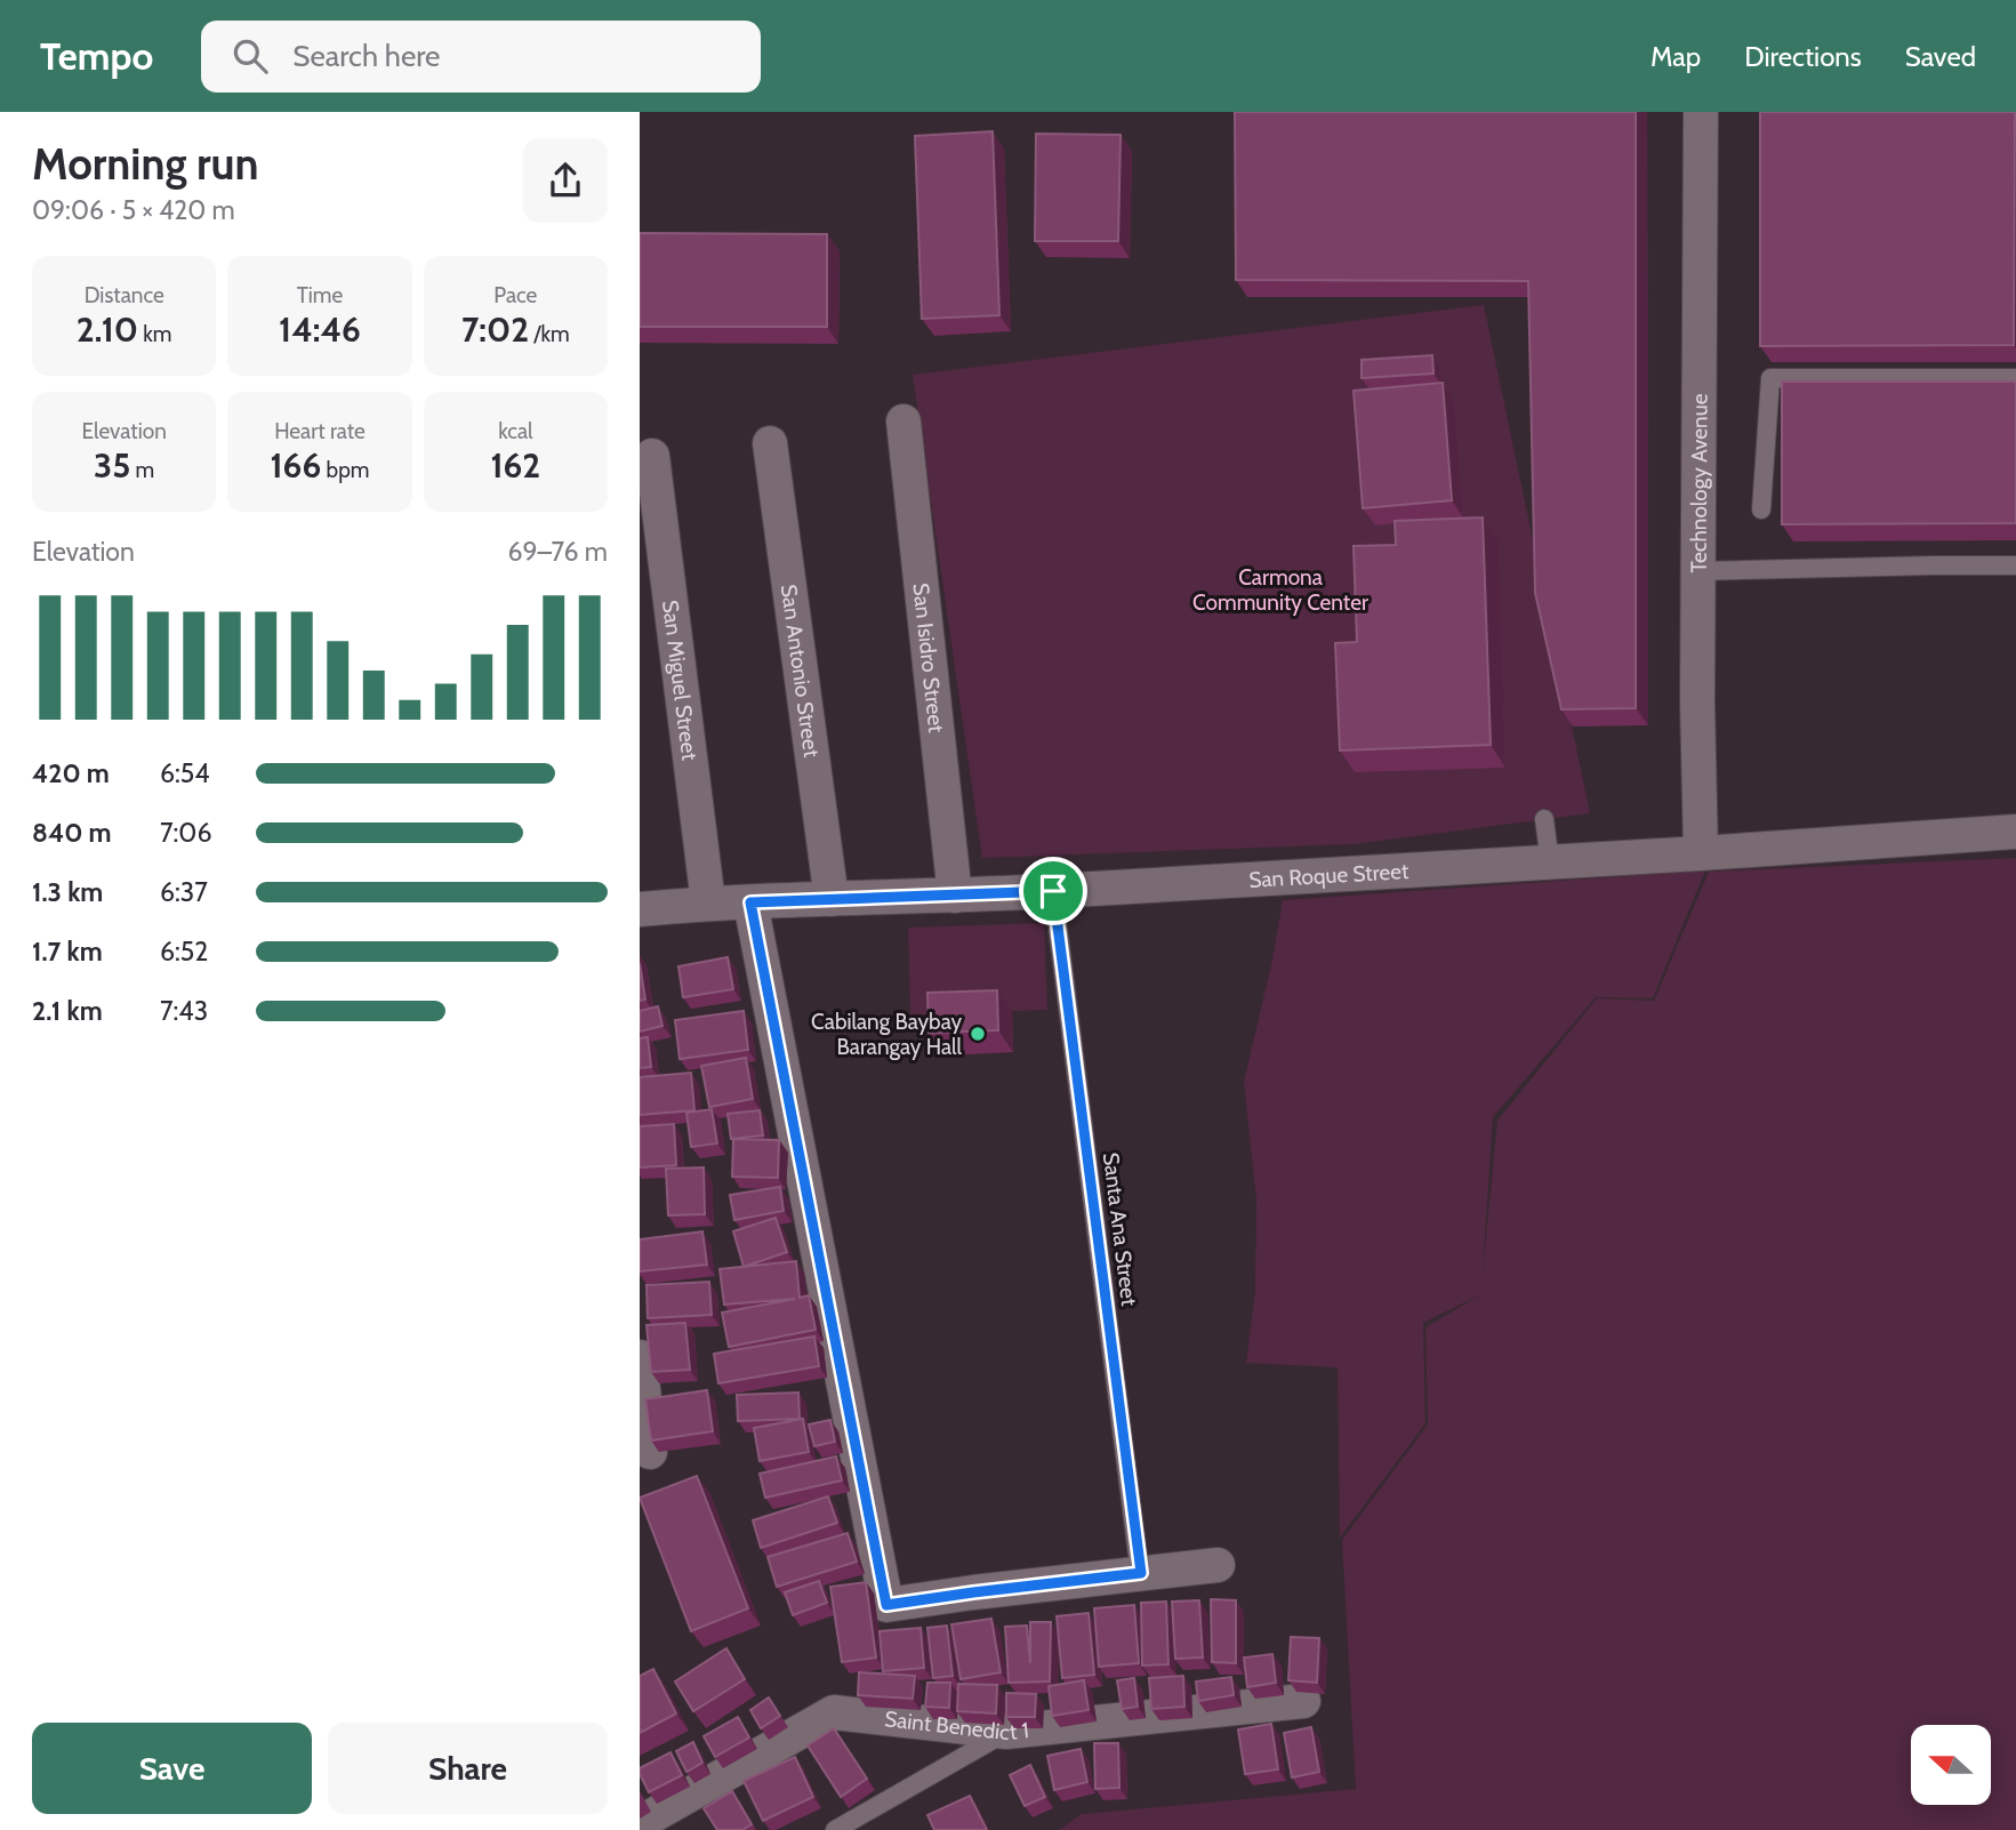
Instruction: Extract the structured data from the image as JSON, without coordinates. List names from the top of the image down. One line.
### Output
{"streets":{"street":["Technology Avenue","San Isidro Street","San Antonio Street","San Miguel Street","San Roque Street","Saint Benedict 1"],"lane":["Santa Ana Street"]},"crossings":[["Technology Avenue","San Roque Street"],["San Isidro Street","San Roque Street"],["San Antonio Street","San Roque Street"],["San Miguel Street","San Roque Street"],["San Roque Street","Santa Ana Street"]],"parks":["Carmona Community Center"],"places":["Cabilang Baybay Barangay Hall"],"north":"left","page":{"header":"Tempo","search":"Search here","nav":["Map","Directions","Saved"],"heading":["Morning run","09:06 · 5 × 420 m"],"stats":[["Distance","2.10 km"],["Time","14:46"],["Pace","7:02 /km"],["Elevation","35 m"],["Heart rate","166 bpm"],["kcal","162"]],"chart":["Elevation","69–76 m"],"list":[{"name":"420 m","note":"6:54"},{"name":"840 m","note":"7:06"},{"name":"1.3 km","note":"6:37"},{"name":"1.7 km","note":"6:52"},{"name":"2.1 km","note":"7:43"}],"buttons":["Save","Share"]}}
